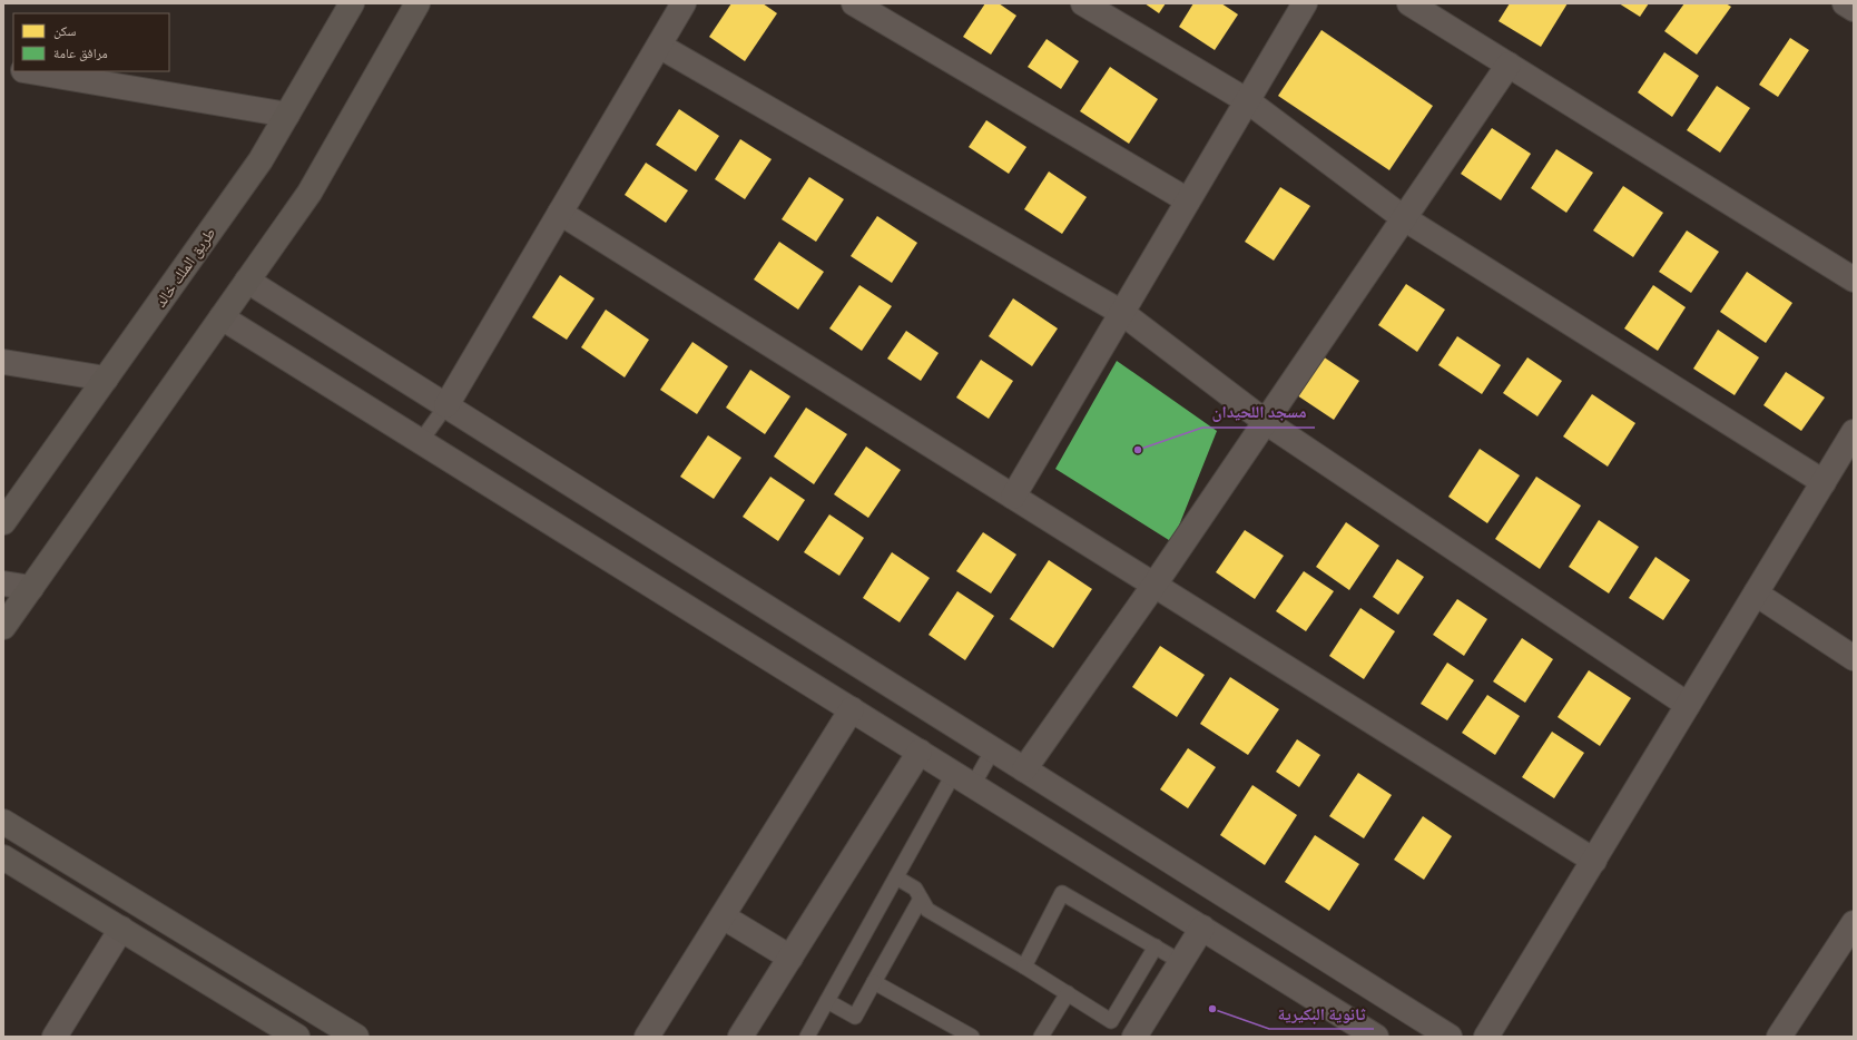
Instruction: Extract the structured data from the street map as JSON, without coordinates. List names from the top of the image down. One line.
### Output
{"streets":{"main road":["طريق الملك خالد"]},"places":["مسجد اللحيدان","ثانوية البكيرية"],"legend":["سكن","مرافق عامة"]}
